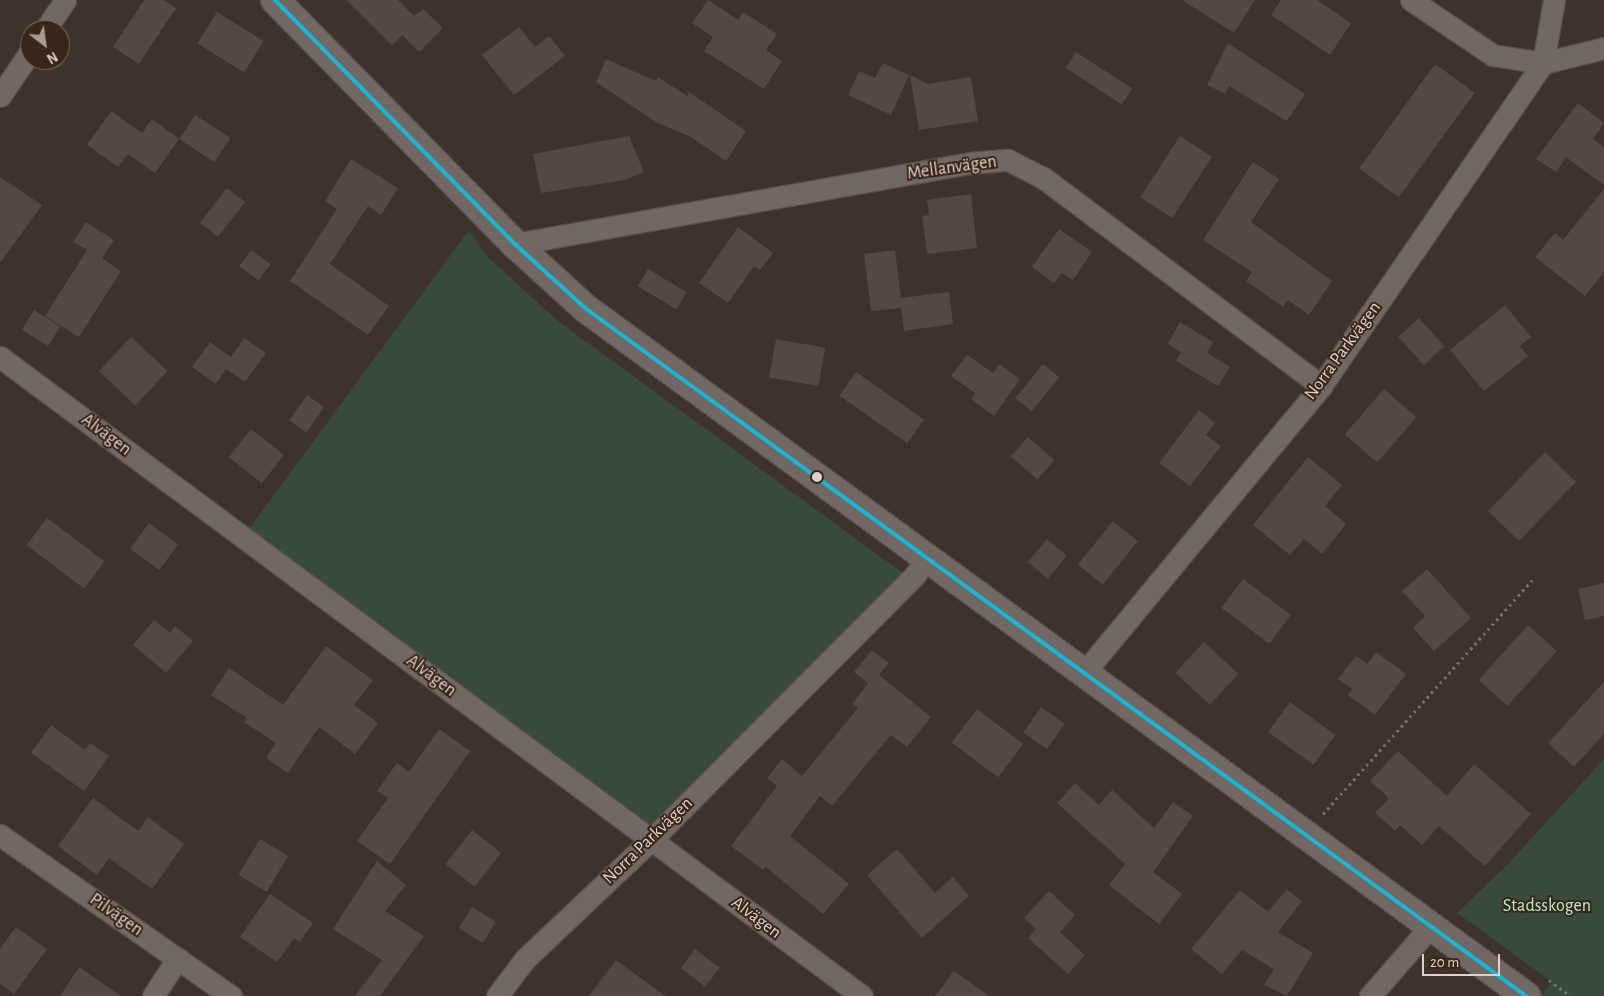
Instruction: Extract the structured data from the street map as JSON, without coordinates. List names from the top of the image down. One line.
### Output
{"streets":{"street":["Mellanvägen","Norra Parkvägen","Alvägen","Pilvägen"]},"crossings":[["Mellanvägen","Norra Parkvägen"],["Norra Parkvägen","Alvägen"]],"parks":["Stadsskogen"],"scale_bar":"20 m","north":"bottom right"}
